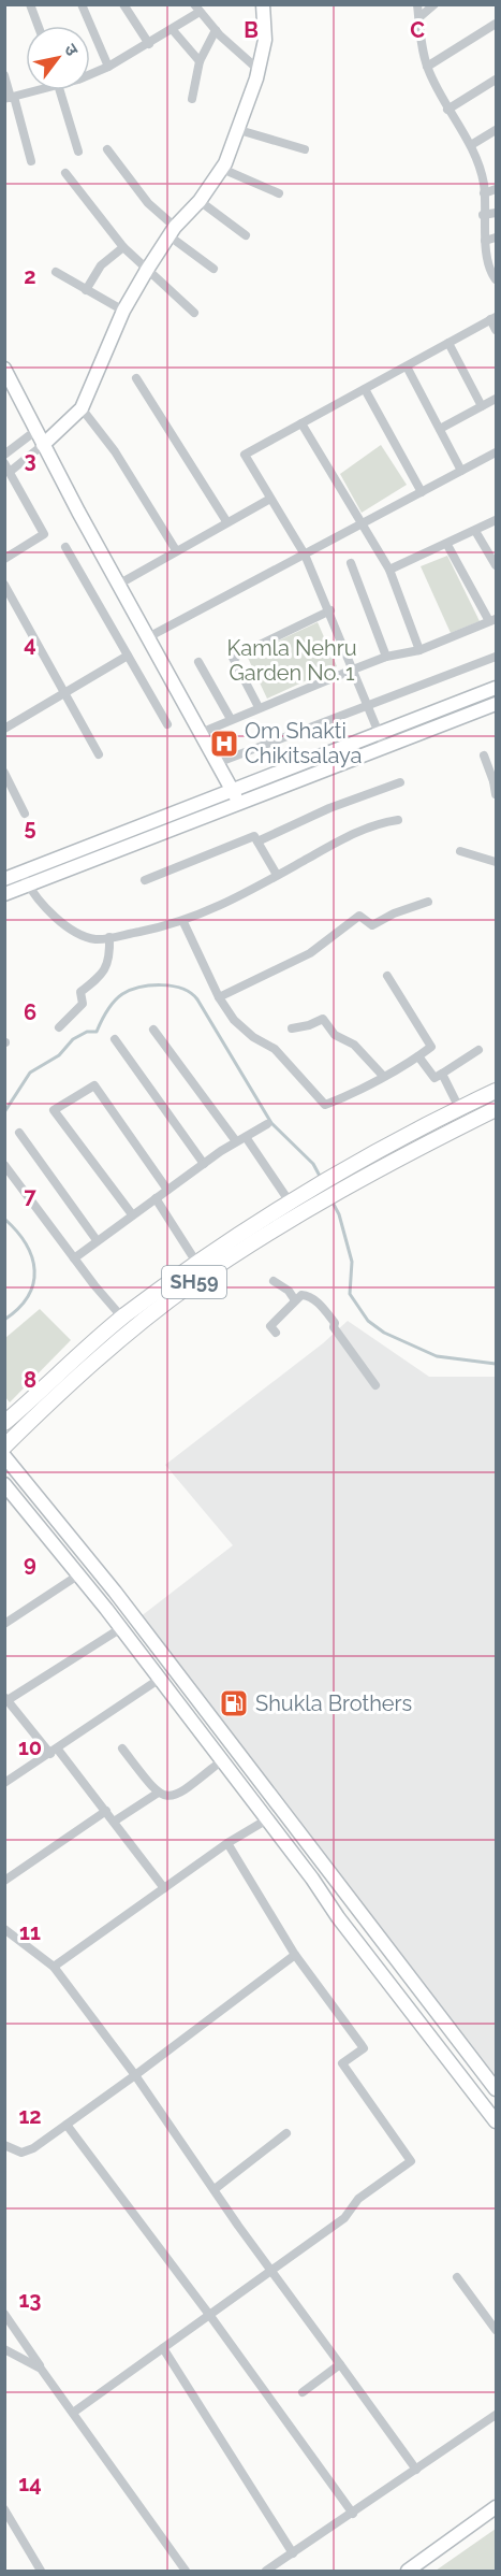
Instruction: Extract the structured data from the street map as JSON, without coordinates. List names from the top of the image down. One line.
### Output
{"streets":{"main road":["SH59"]},"parks":["Kamla Nehru Garden No. 1"],"places":{"hospital":["Om Shakti Chikitsalaya"],"fuel station":["Shukla Brothers"]},"north":"top right","grid":{"columns":["B","C"],"rows":["2","3","4","5","6","7","8","9","10","11","12","13","14"]}}
